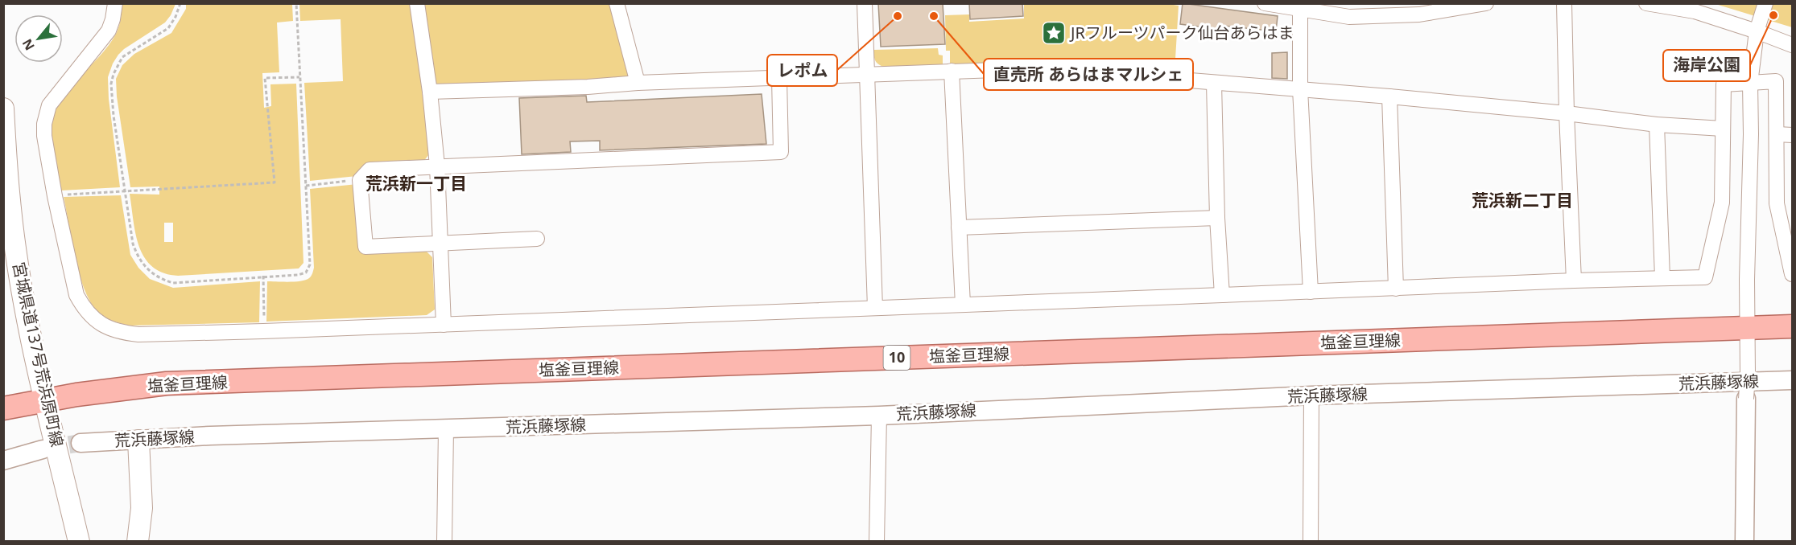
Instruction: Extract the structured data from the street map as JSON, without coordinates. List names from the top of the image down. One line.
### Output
{"streets":{"main road":["塩釜亘理線","宮城県道137号荒浜原町線","10"],"street":["荒浜藤塚線"]},"crossings":[["塩釜亘理線","宮城県道137号荒浜原町線"]],"districts":["荒浜新一丁目","荒浜新二丁目"],"places":{"other":["海岸公園","レポム","直売所 あらはまマルシェ"],"place":["JRフルーツパーク仙台あらはま"]},"north":"bottom left"}
